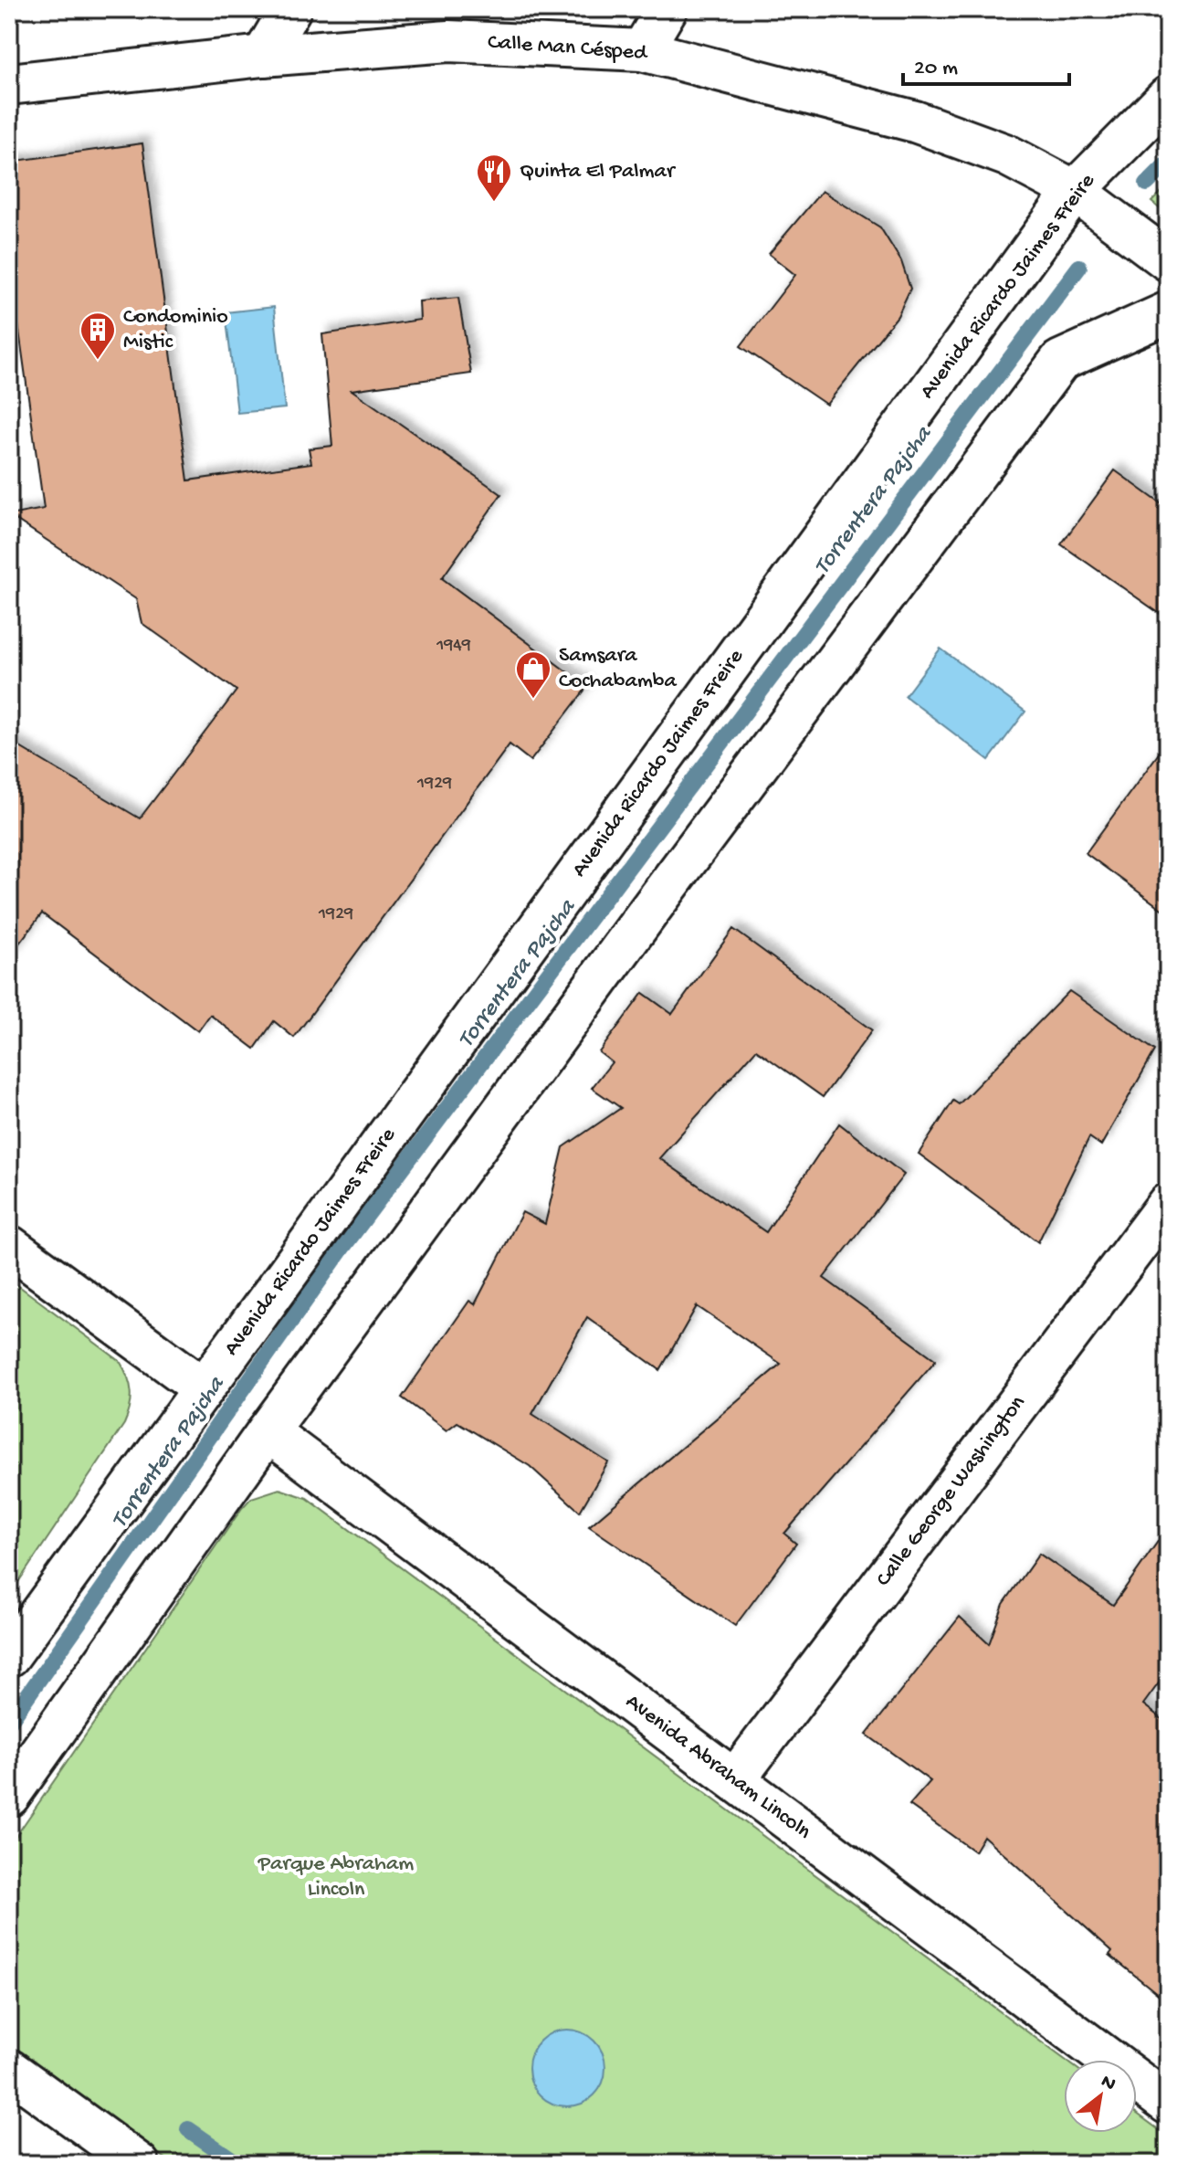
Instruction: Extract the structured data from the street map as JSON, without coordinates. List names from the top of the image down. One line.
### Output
{"streets":{"main road":["Calle Man Césped","Avenida Ricardo Jaimes Freire","Calle George Washington","Avenida Abraham Lincoln"]},"crossings":[["Calle Man Césped","Avenida Ricardo Jaimes Freire"],["Calle George Washington","Avenida Abraham Lincoln"]],"water":["Torrentera Pajcha"],"parks":["Parque Abraham Lincoln"],"places":{"restaurant":["Quinta El Palmar"],"building":["Condominio Mistic"],"shop":["Samsara Cochabamba"]},"house_numbers":["1949","1929","1929"],"scale_bar":"20 m","north":"top right"}
